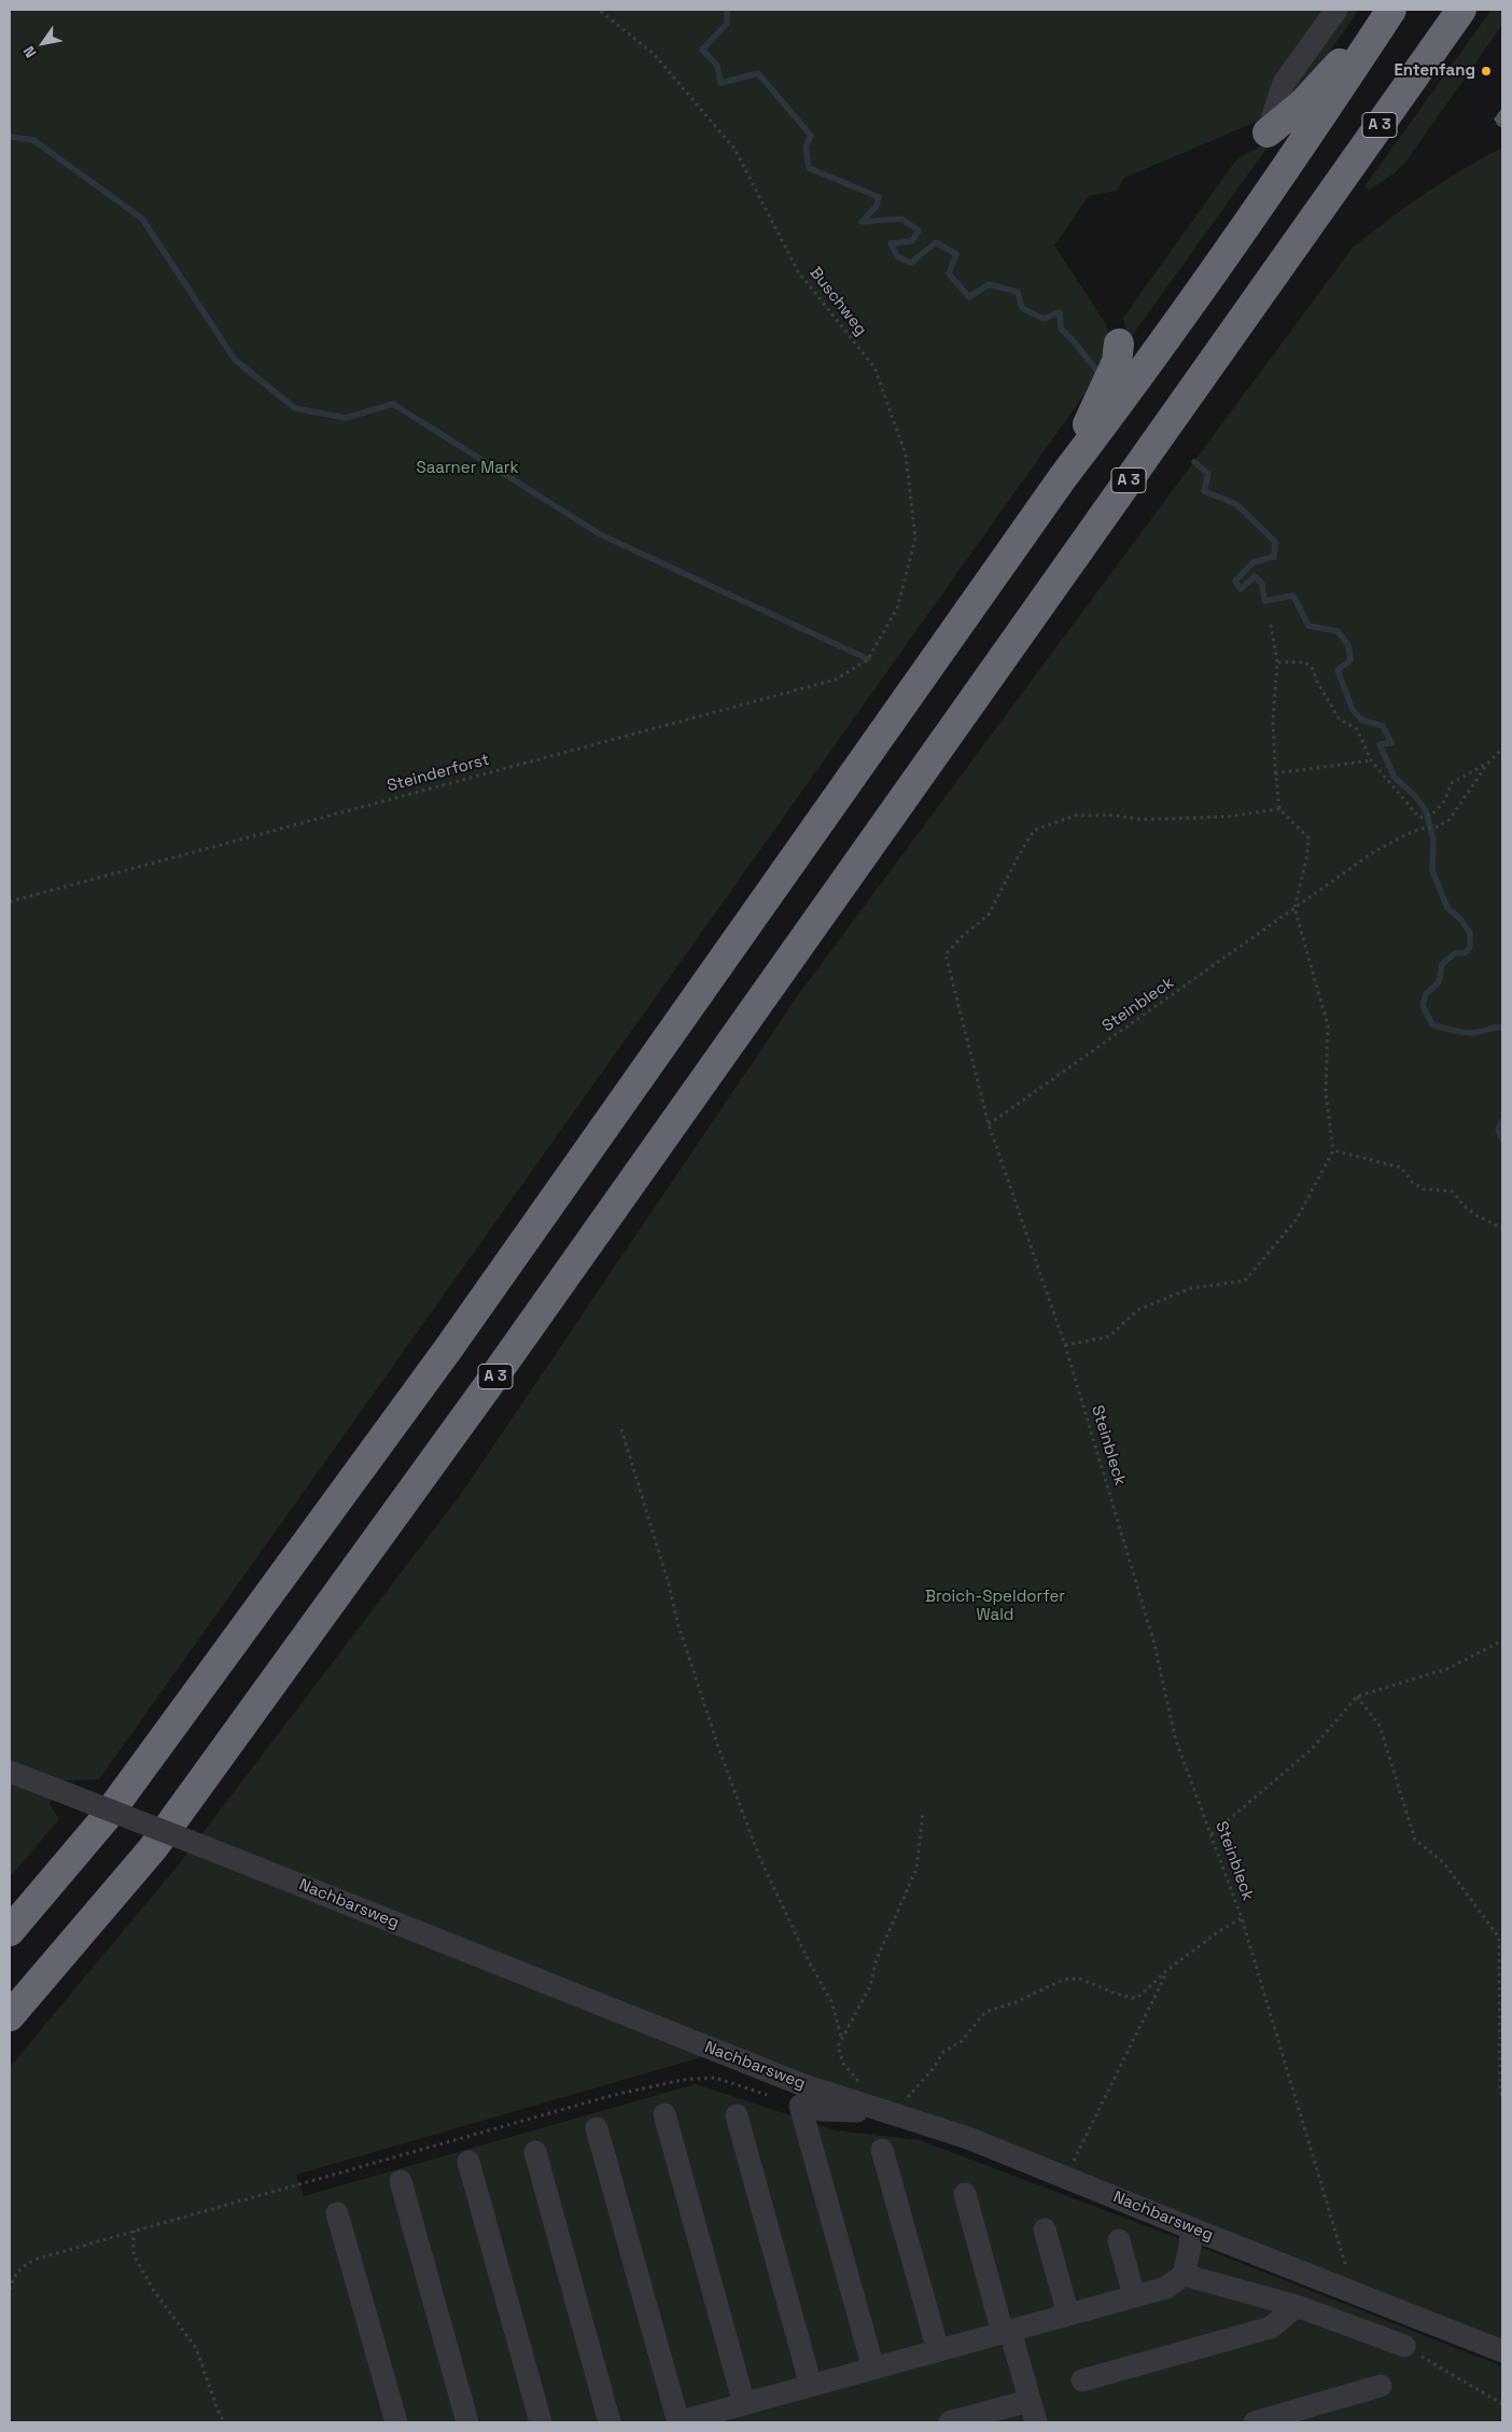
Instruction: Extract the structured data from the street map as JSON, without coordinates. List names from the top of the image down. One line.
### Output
{"streets":{"highway":["A 3"],"lane":["Nachbarsweg"],"path":["Buschweg","Steinderforst","Steinbleck"]},"crossings":[["Buschweg","Steinderforst"],["Steinbleck","Nachbarsweg"]],"parks":["Saarner Mark","Broich-Speldorfer Wald"],"places":["Entenfang"],"north":"bottom left"}
